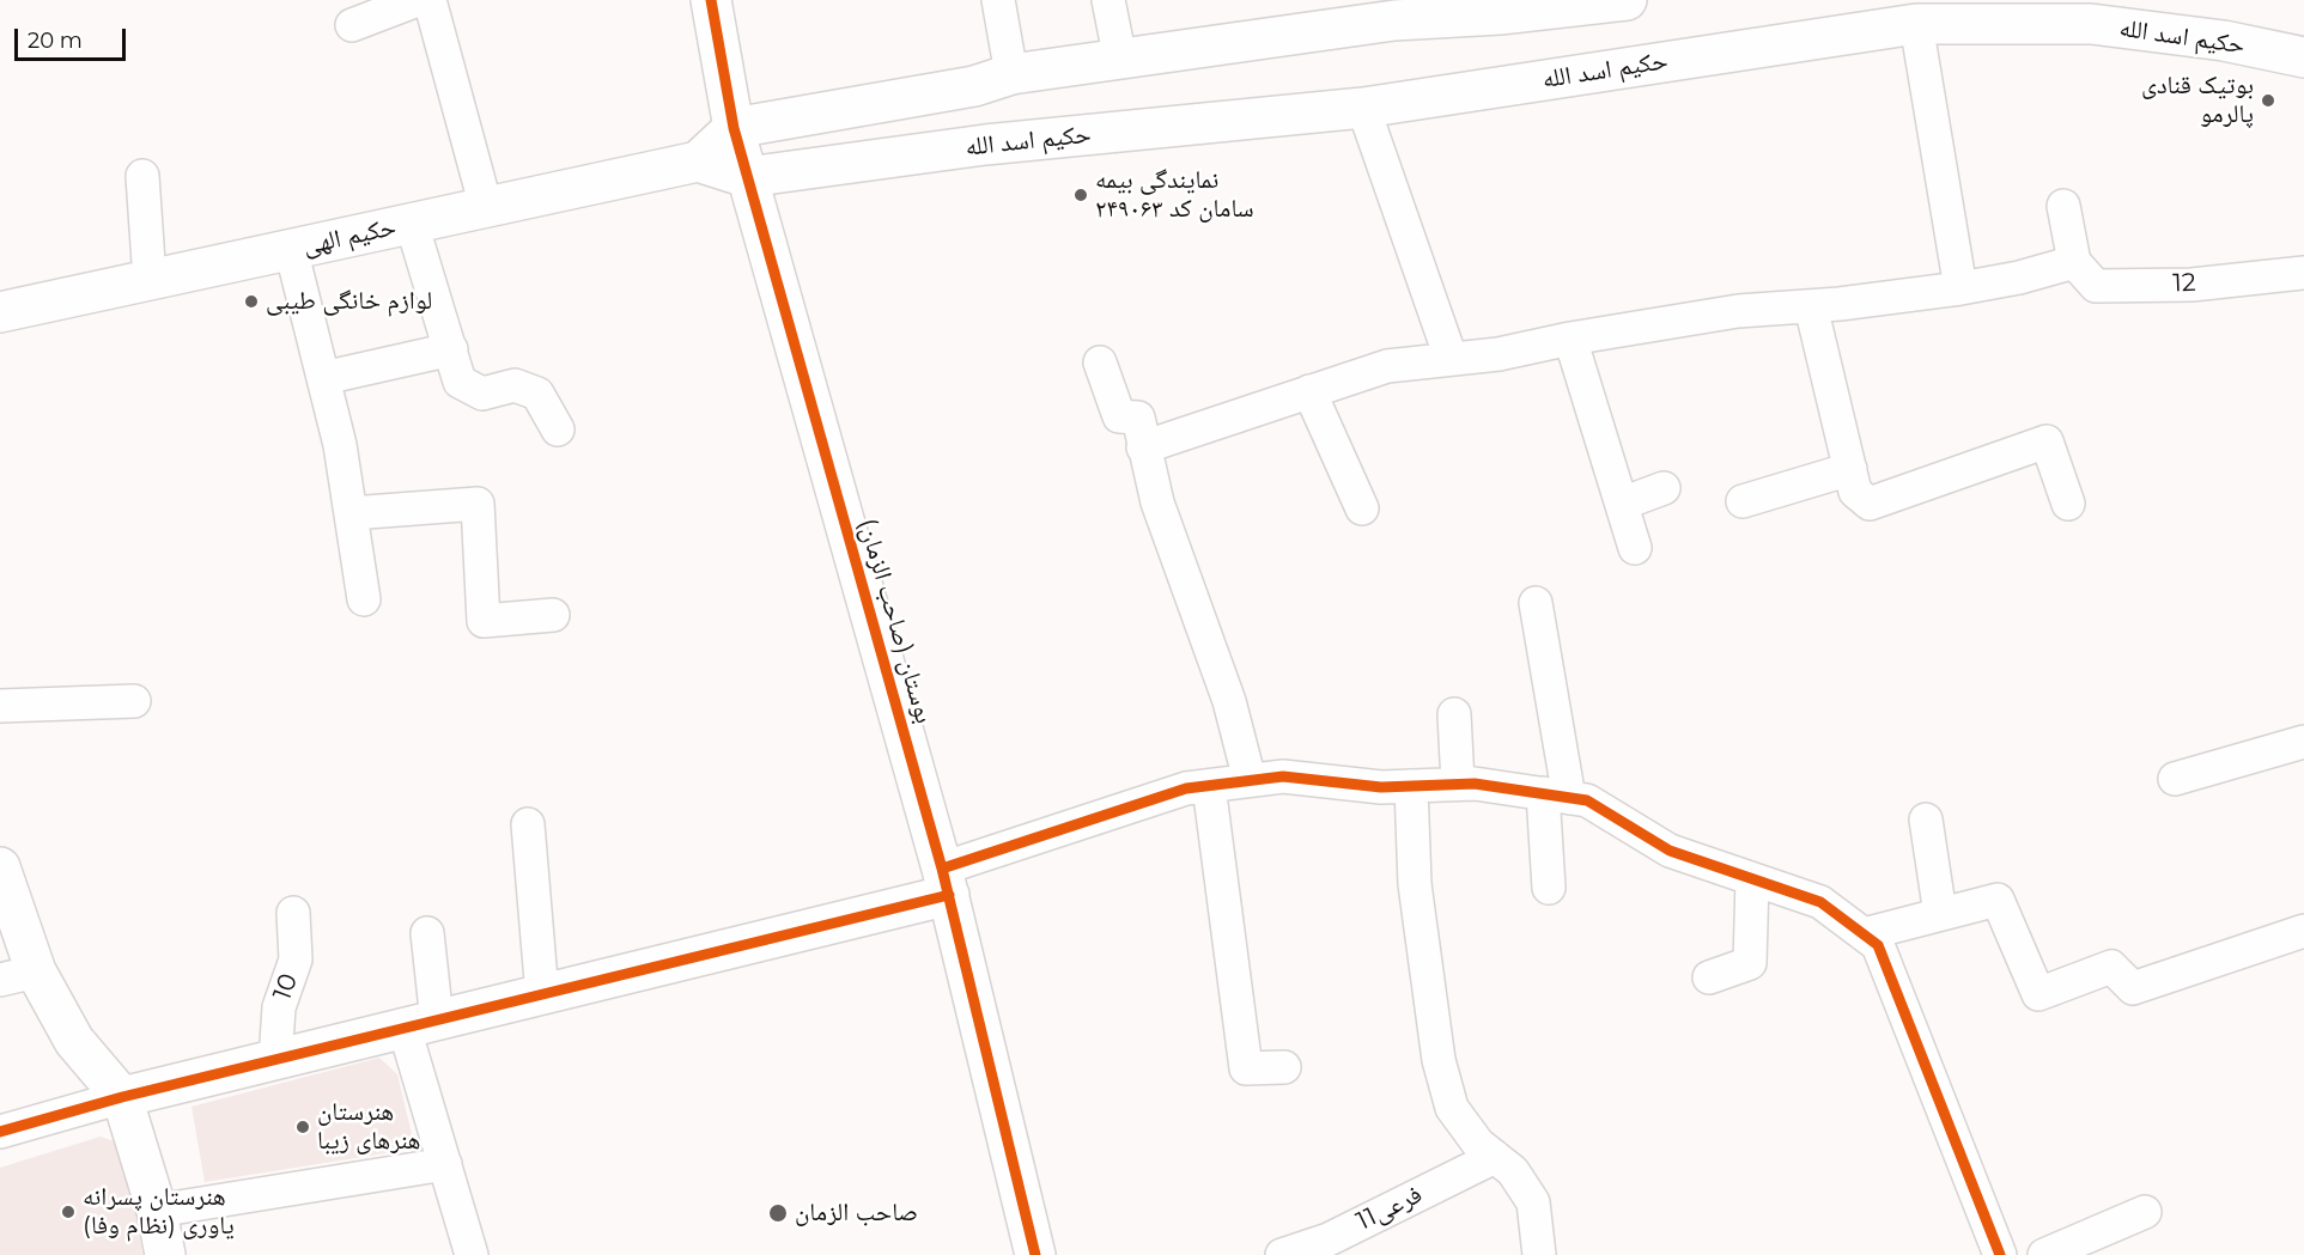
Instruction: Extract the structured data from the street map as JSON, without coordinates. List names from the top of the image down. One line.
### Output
{"streets":{"main road":["حکیم اسد الله","حکیم الهی","بوستان (صاحب الزمان)"],"street":["12","10","فرعی11"]},"crossings":[["حکیم اسد الله","حکیم الهی"],["حکیم اسد الله","بوستان (صاحب الزمان)"]],"places":["بوتیک قنادی پالرمو","نمایندگی بیمه سامان کد ۲۴۹۰۶۳","لوازم خانگی طیبی","هنرستان هنرهای زیبا","هنرستان پسرانه یاوری (نظام وفا)","صاحب الزمان"],"scale_bar":"20 m"}
